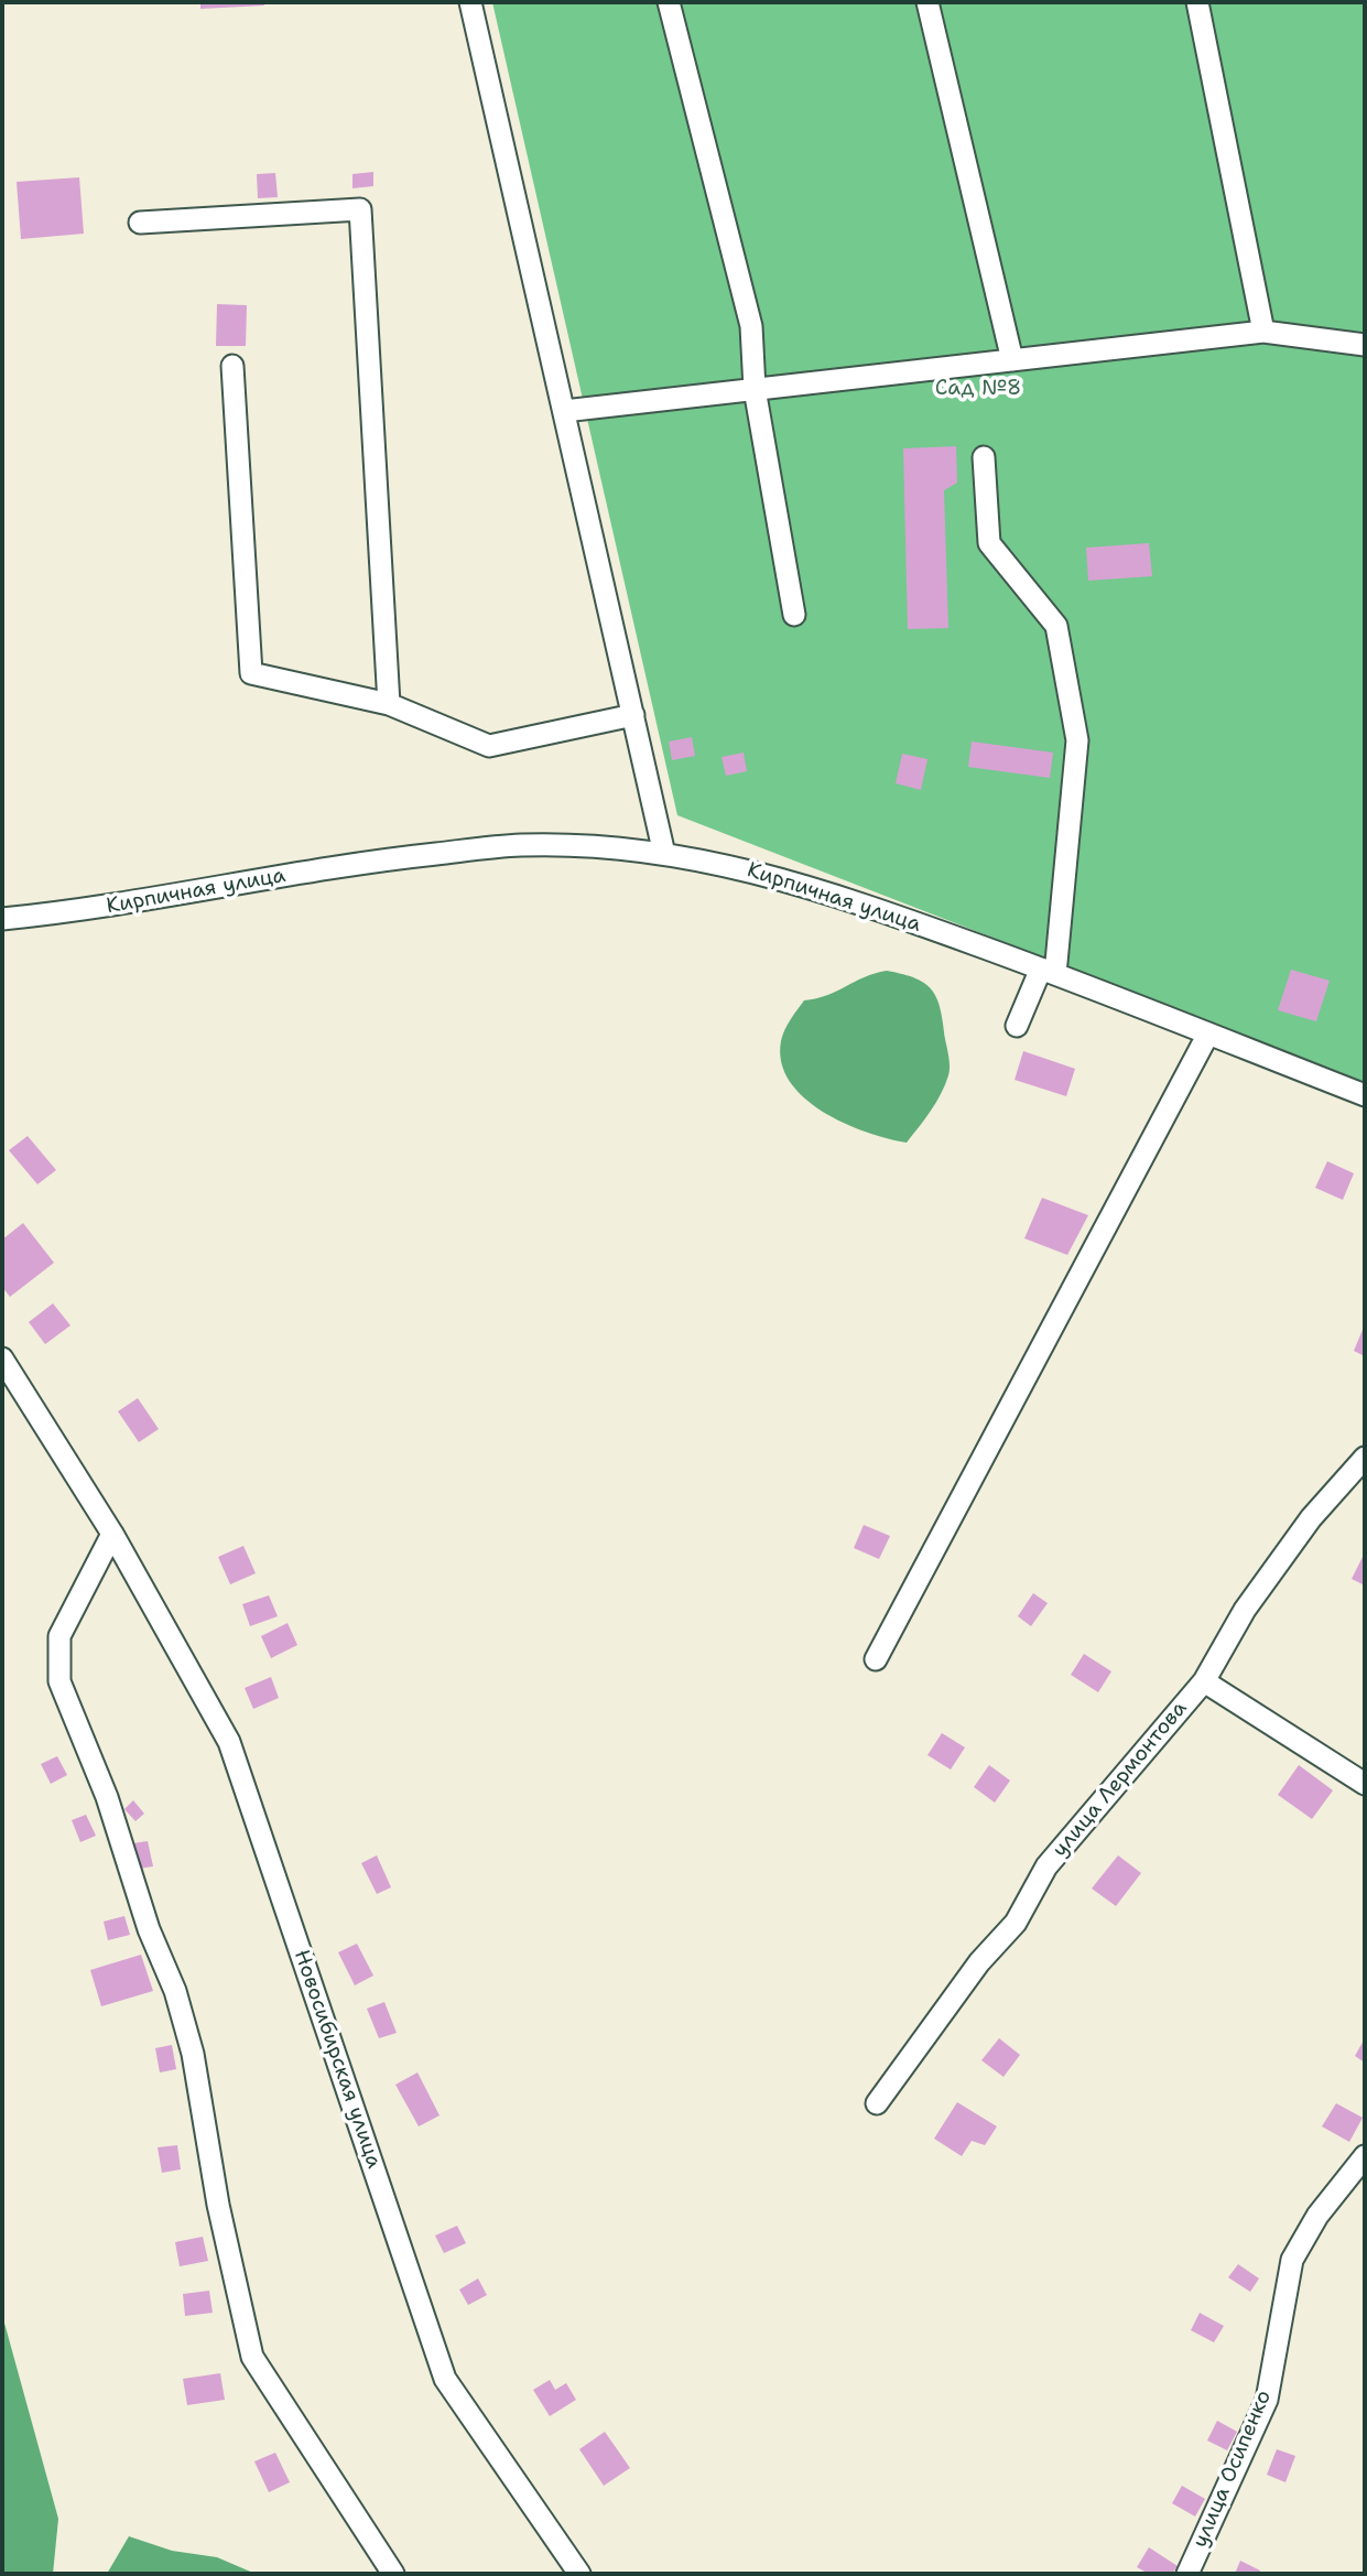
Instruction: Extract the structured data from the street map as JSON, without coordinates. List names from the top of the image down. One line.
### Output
{"streets":{"street":["Кирпичная улица","улица Лермонтова","Новосибирская улица","улица Осипенко"]},"parks":["Сад №8"]}
